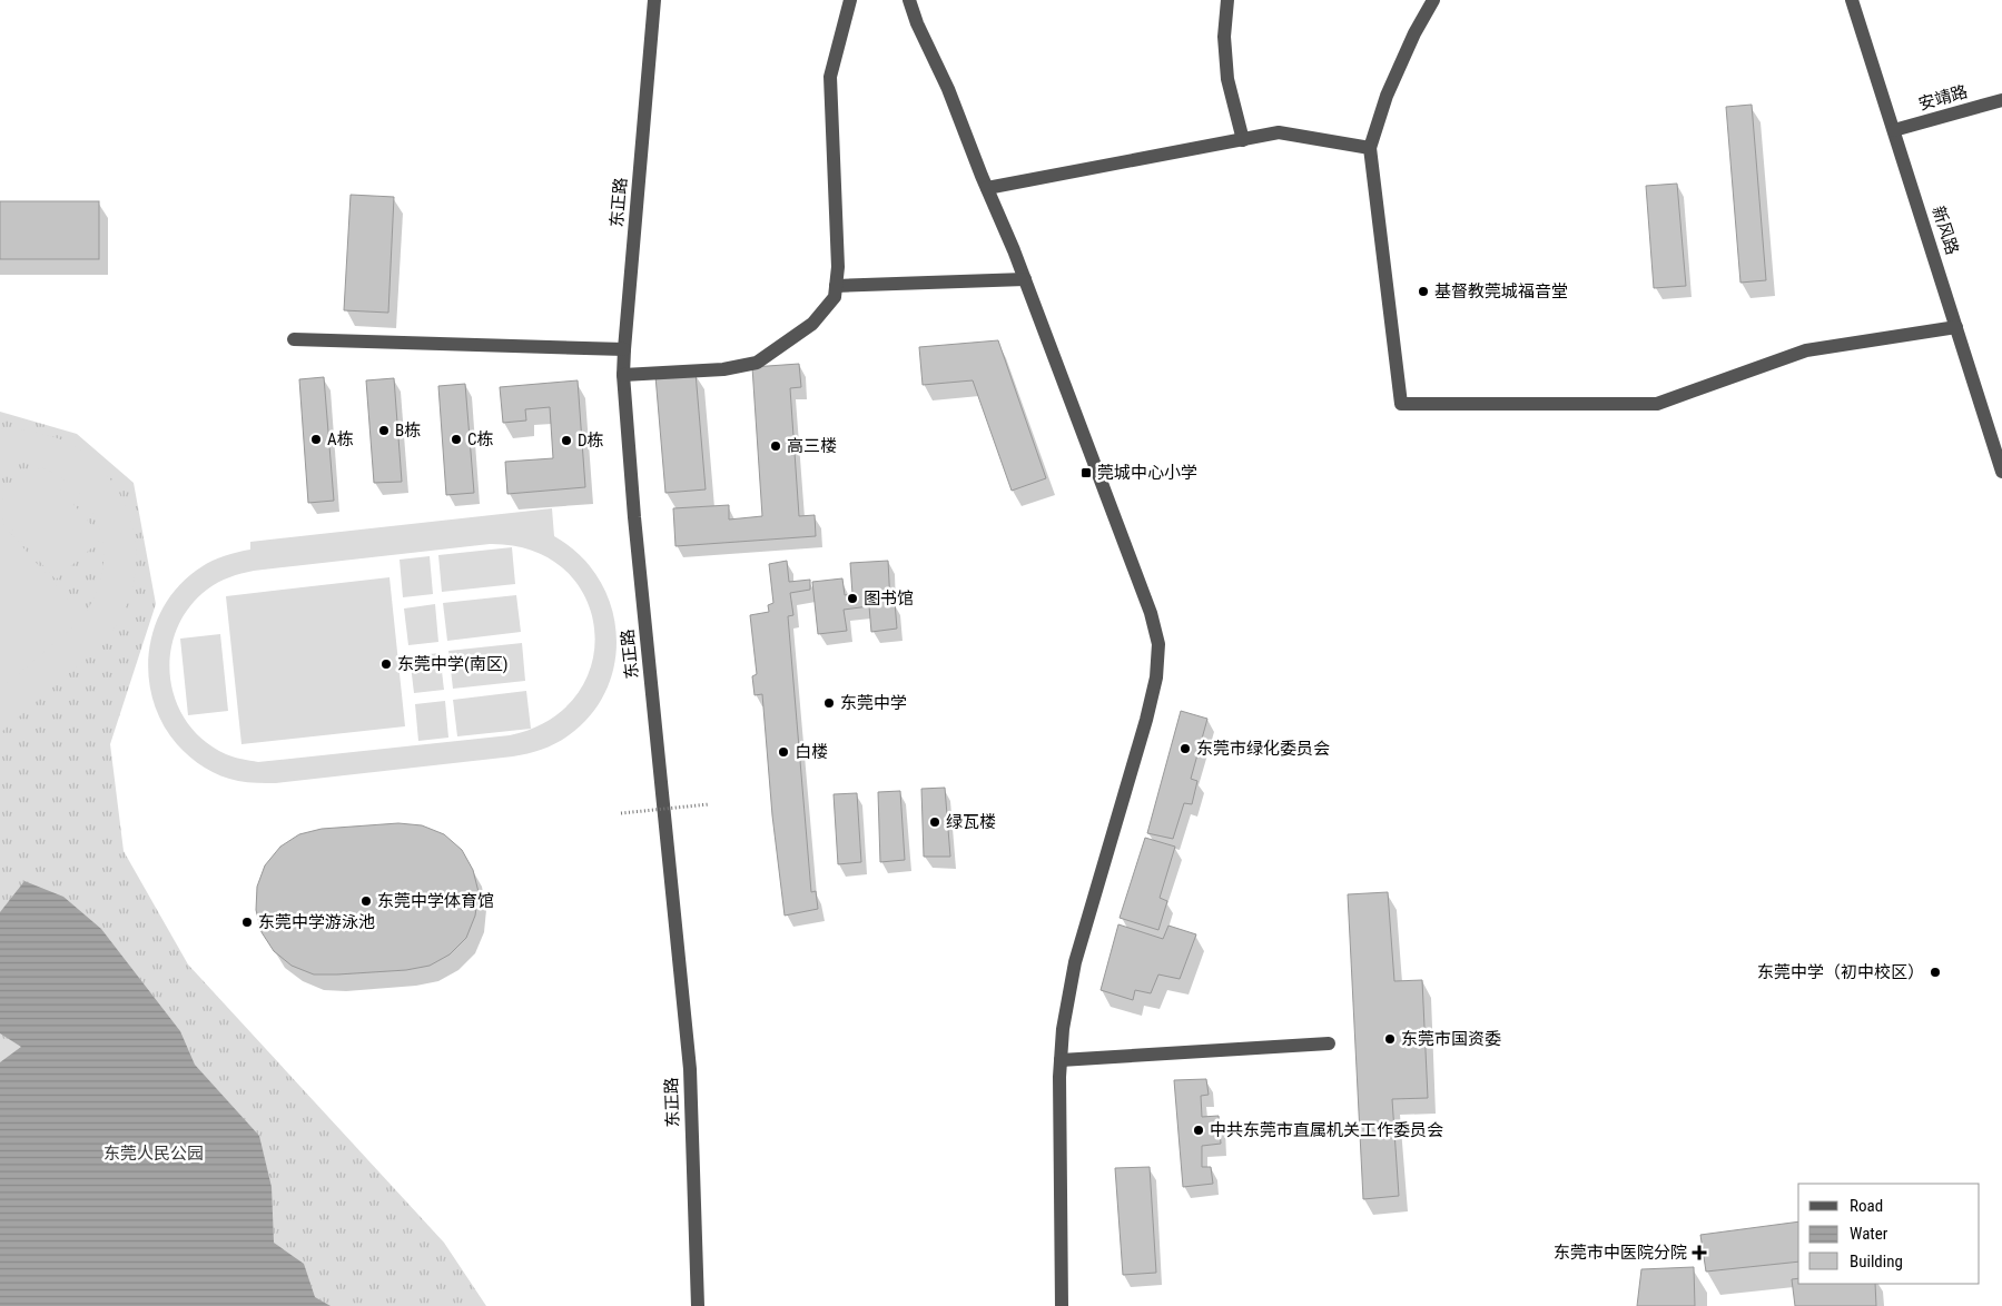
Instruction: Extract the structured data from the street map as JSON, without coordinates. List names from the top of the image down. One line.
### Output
{"streets":{"street":["安靖路","东正路","新风路"]},"crossings":[["安靖路","新风路"]],"parks":["东莞人民公园"],"places":{"other":["基督教莞城福音堂","B栋","A栋","C栋","D栋","高三楼","图书馆","东莞中学(南区)","东莞中学","东莞市绿化委员会","白楼","绿瓦楼","东莞中学体育馆","东莞中学游泳池","东莞中学（初中校区）","东莞市国资委","中共东莞市直属机关工作委员会"],"transit":["莞城中心小学"],"health":["东莞市中医院分院"]},"legend":["Road","Water","Building"]}
